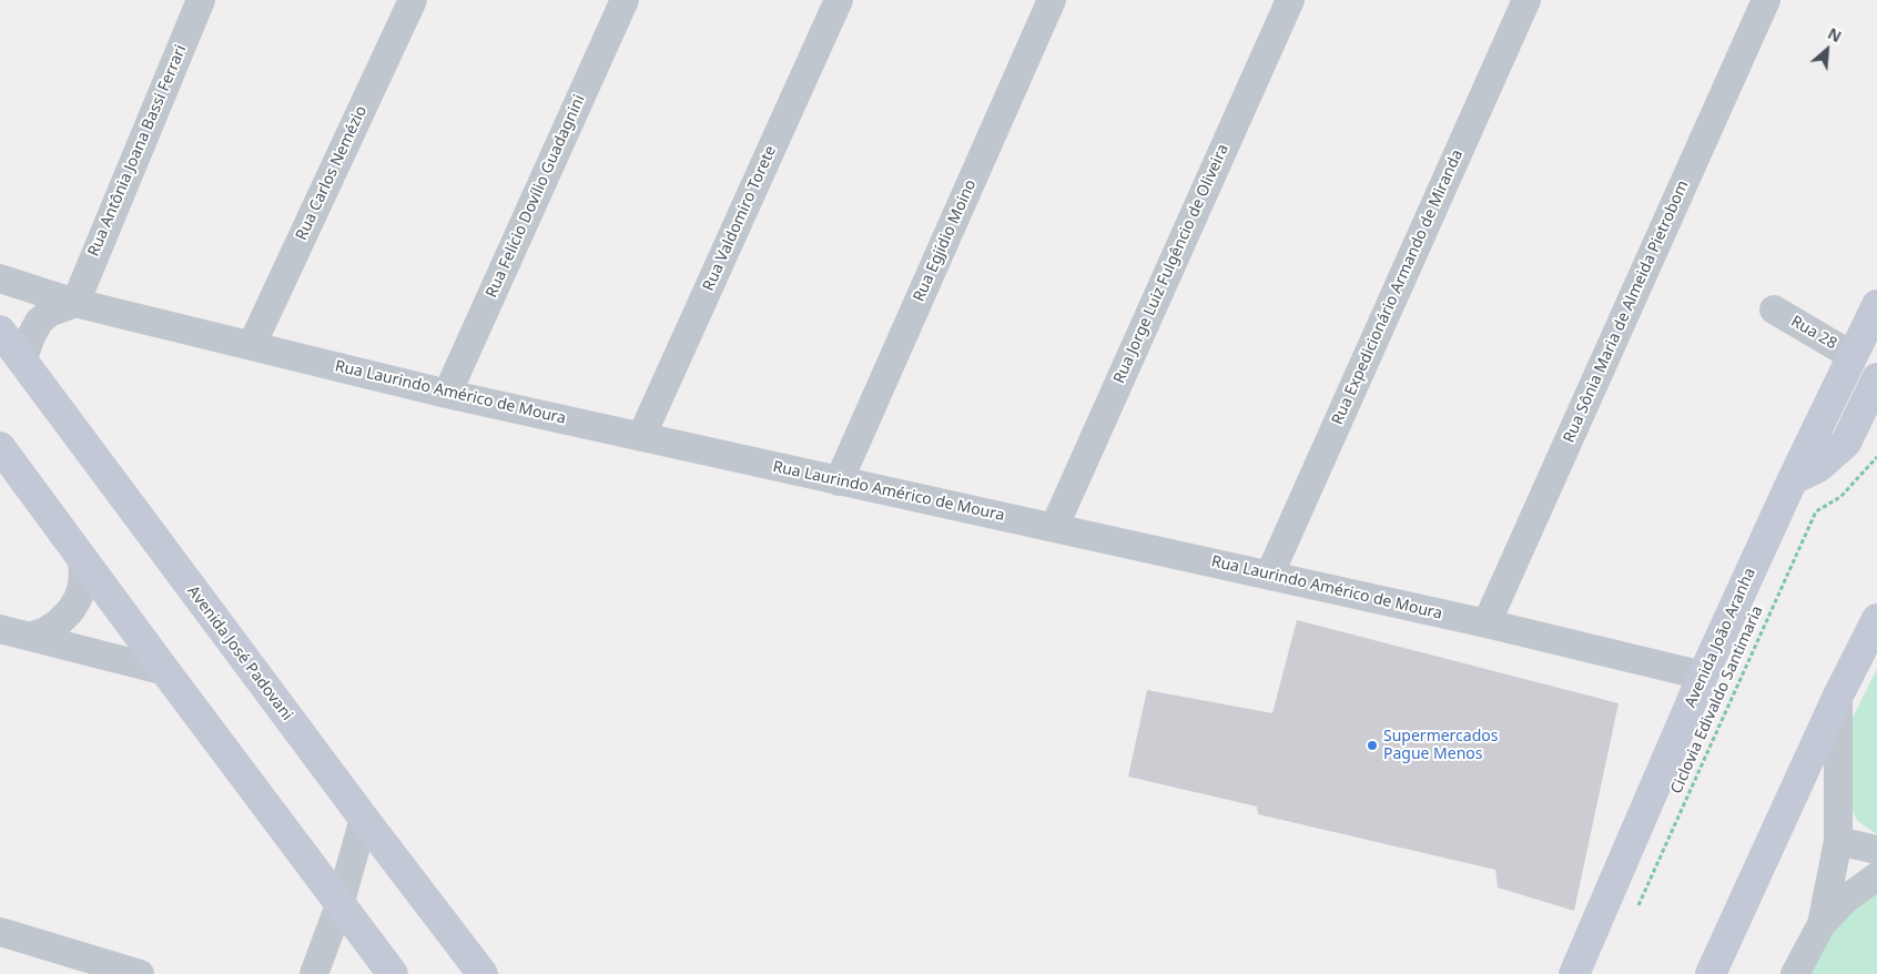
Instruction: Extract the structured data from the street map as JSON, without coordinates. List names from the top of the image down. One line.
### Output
{"streets":{"street":["Rua Antônia Joana Bassi Ferrari","Rua Carlos Nemézio","Rua Felício Dovílio Guadagnini","Rua Valdomiro Torete","Rua Egjídio Moino","Rua Jorge Luiz Fulgêncio de Oliveira","Rua Expedicionário Armando de Miranda","Rua Sônia Maria de Almeida Pietrobom","Rua 28","Rua Laurindo Américo de Moura","Avenida João Aranha","Avenida José Padovani"],"path":["Ciclovia Edivaldo Santimaria"]},"crossings":[["Rua Antônia Joana Bassi Ferrari","Rua Laurindo Américo de Moura"],["Rua Carlos Nemézio","Rua Laurindo Américo de Moura"],["Rua Felício Dovílio Guadagnini","Rua Laurindo Américo de Moura"],["Rua Valdomiro Torete","Rua Laurindo Américo de Moura"],["Rua Egjídio Moino","Rua Laurindo Américo de Moura"],["Rua Jorge Luiz Fulgêncio de Oliveira","Rua Laurindo Américo de Moura"],["Rua Expedicionário Armando de Miranda","Rua Laurindo Américo de Moura"],["Rua Sônia Maria de Almeida Pietrobom","Rua Laurindo Américo de Moura"],["Rua 28","Avenida João Aranha"],["Rua Laurindo Américo de Moura","Avenida João Aranha"]],"places":["Supermercados Pague Menos"],"north":"top right"}
